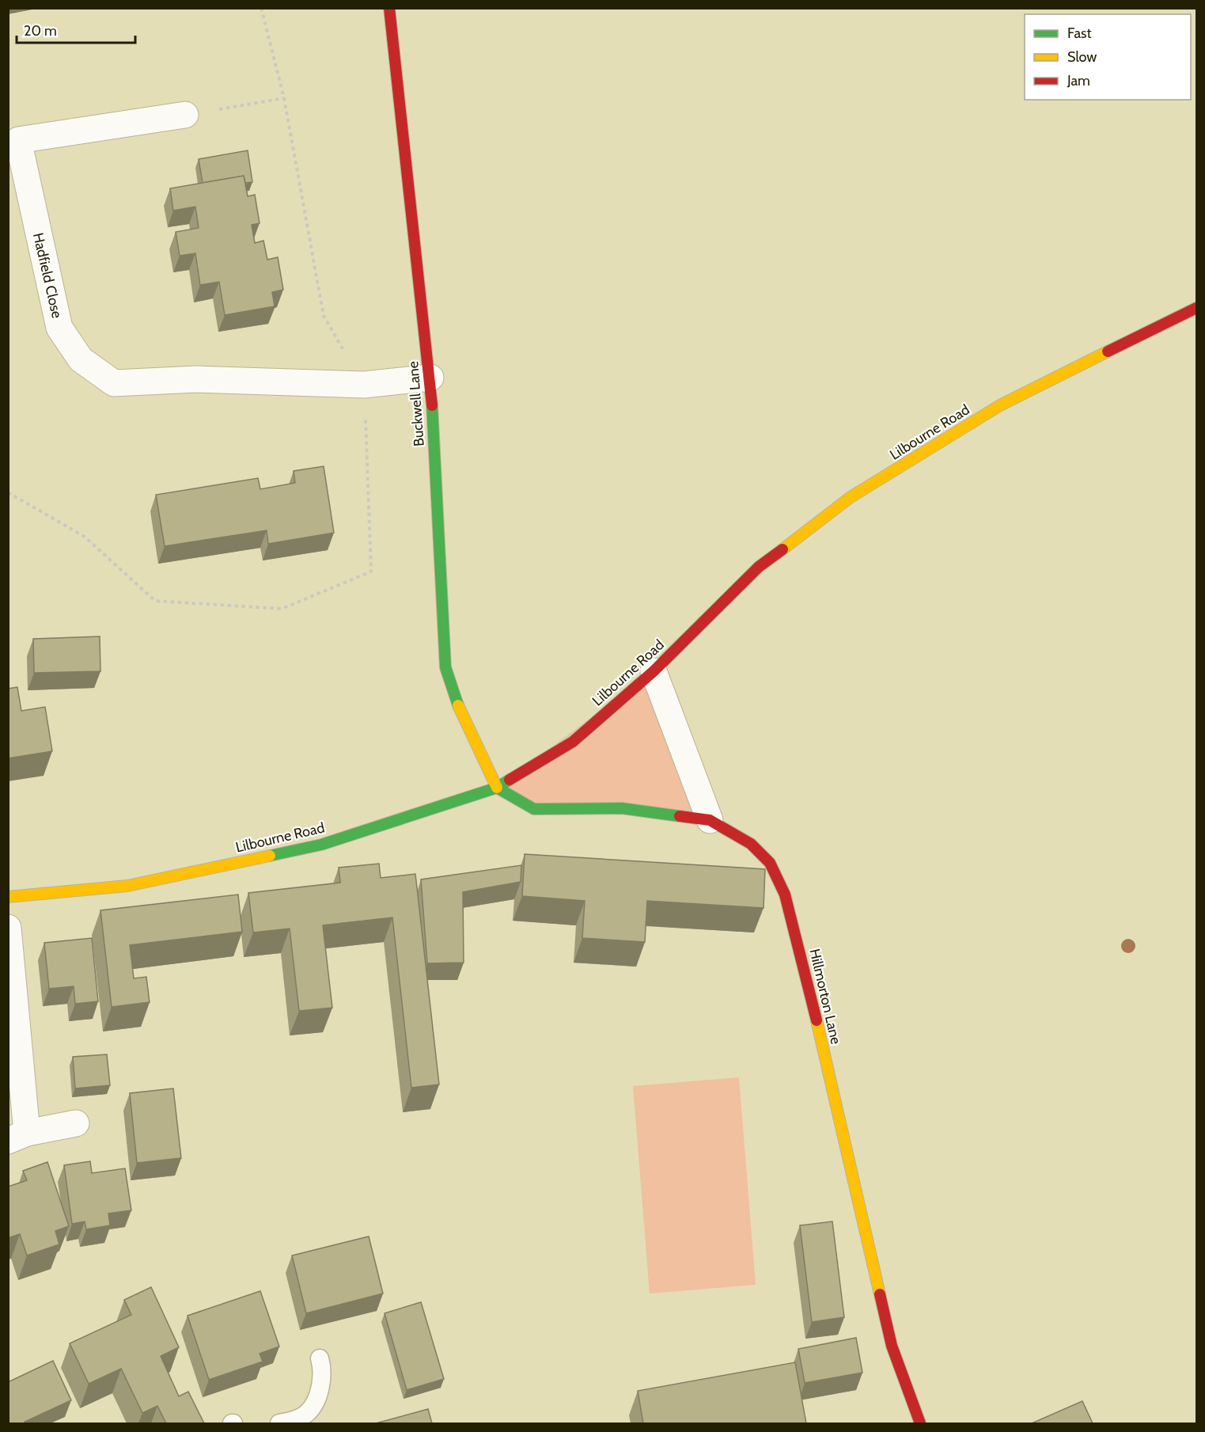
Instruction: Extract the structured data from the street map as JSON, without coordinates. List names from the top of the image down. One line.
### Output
{"streets":{"street":["Hadfield Close","Buckwell Lane","Lilbourne Road","Hillmorton Lane"]},"crossings":[["Hadfield Close","Buckwell Lane"],["Buckwell Lane","Lilbourne Road"],["Buckwell Lane","Hillmorton Lane"],["Lilbourne Road","Hillmorton Lane"]],"legend":["Fast","Slow","Jam"],"scale_bar":"20 m"}
